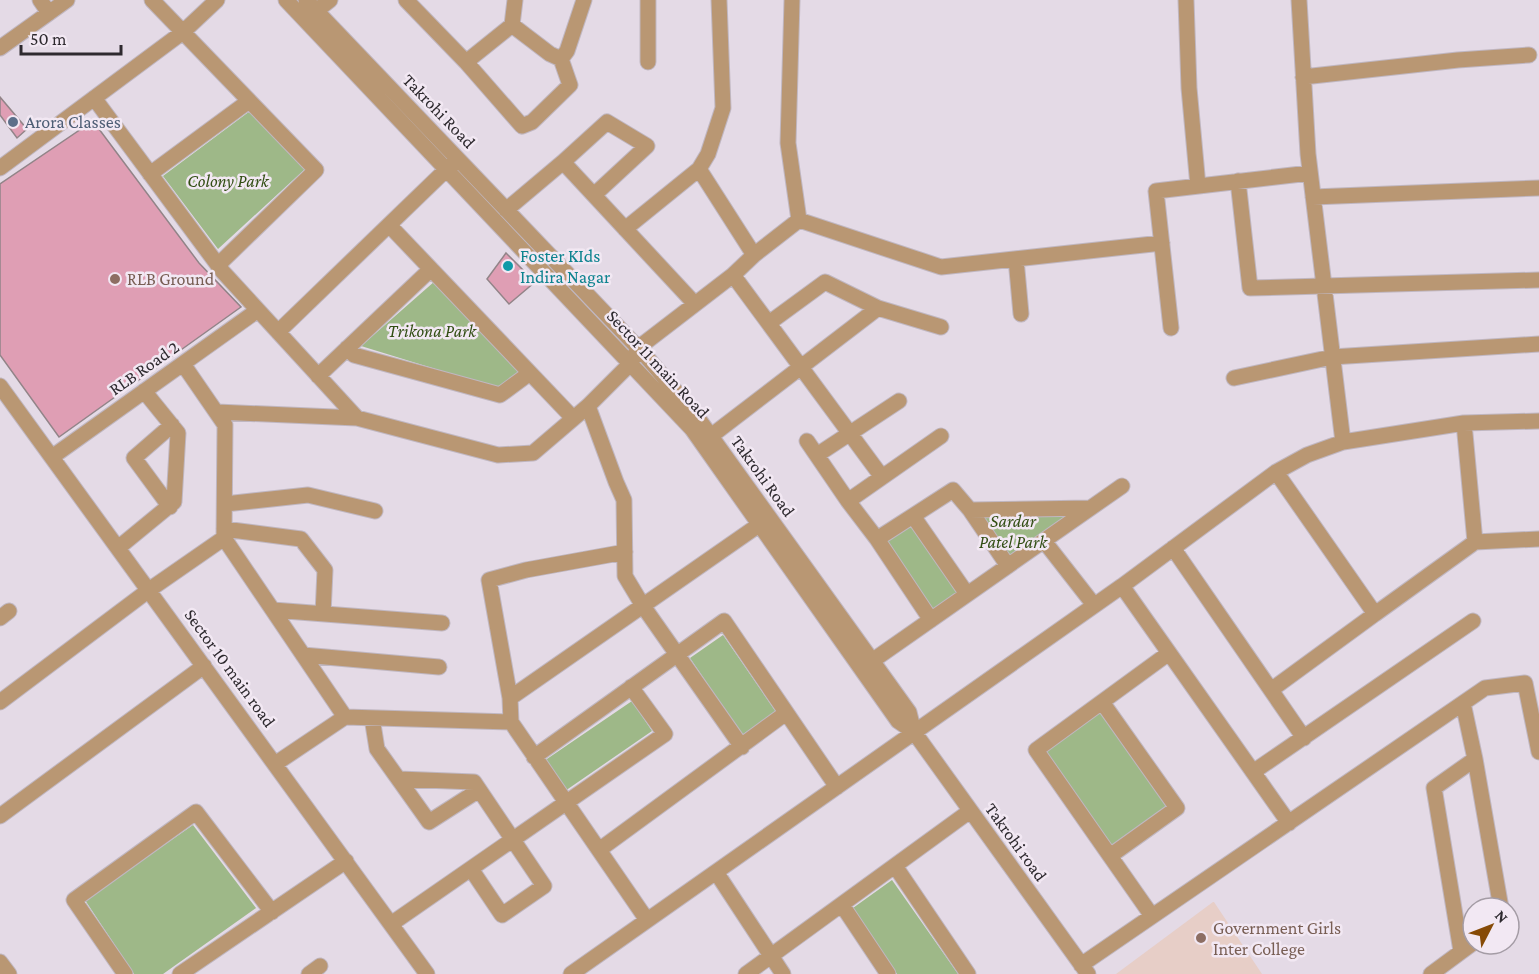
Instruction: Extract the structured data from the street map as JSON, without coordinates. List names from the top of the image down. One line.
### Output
{"streets":{"street":["Takrohi Road","Sector 11 main Road","RLB Road 2","Sector 10 main road","Takrohi road"]},"crossings":[["Takrohi Road","Sector 11 main Road"],["Takrohi Road","Takrohi road"],["Sector 11 main Road","Takrohi road"],["RLB Road 2","Sector 10 main road"]],"parks":["Colony Park","Trikona Park","Sardar Patel Park"],"places":["Arora Classes","Foster KIds Indira Nagar","RLB Ground","Government Girls Inter College"],"scale_bar":"50 m","north":"top right"}
